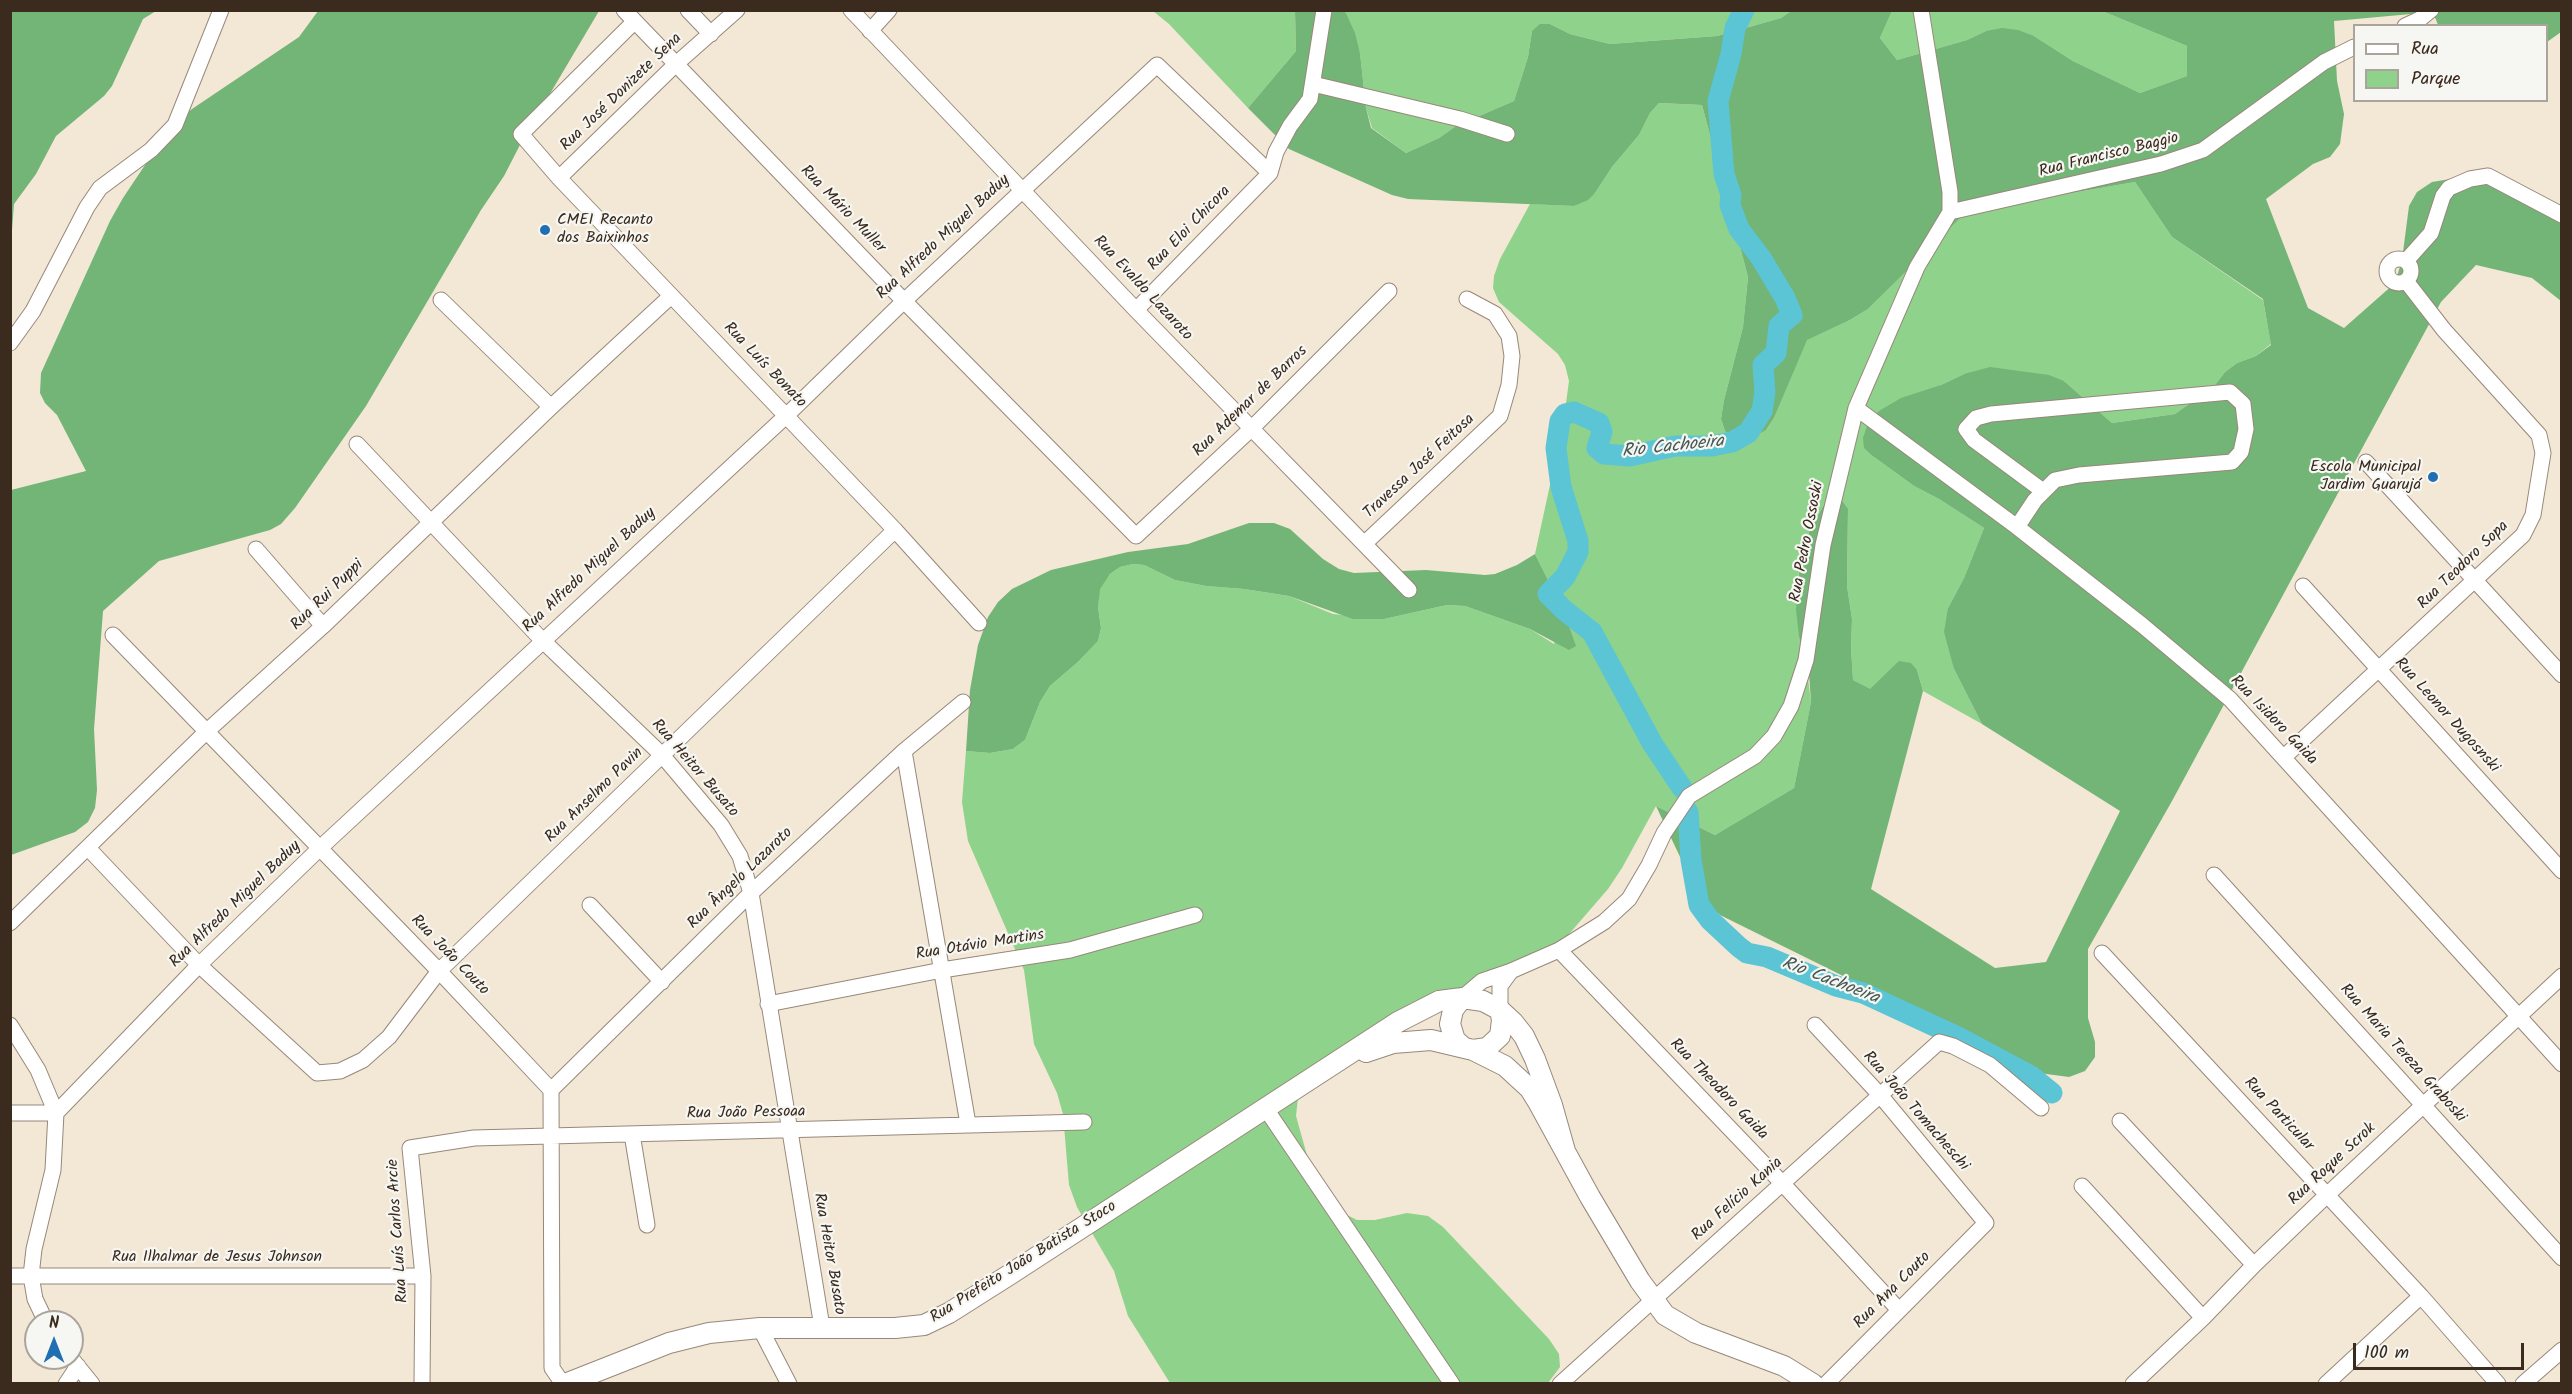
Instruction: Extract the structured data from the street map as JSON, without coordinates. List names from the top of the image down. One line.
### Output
{"streets":{"main road":["Rua Prefeito João Batista Stoco"],"street":["Rua José Donizete Sena","Rua Francisco Baggio","Rua Mário Muller","Rua Eloi Chicora","Rua Alfredo Miguel Baduy","Rua Evaldo Lazaroto","Rua Luís Bonato","Rua Ademar de Barros","Travessa José Feitosa","Rua Pedro Ossoski","Rua Teodoro Sopa","Rua Rui Puppi","Rua Leonor Dugosnski","Rua Isidoro Gaida","Rua Heitor Busato","Rua Anselmo Pavin","Rua Ângelo Lazaroto","Rua Otávio Martins","Rua João Couto","Rua Maria Tereza Graboski","Rua Theodoro Gaida","Rua João Tomacheschi","Rua João Pessoaa","Rua Particular","Rua Roque Scrok","Rua Felício Kania","Rua Luís Carlos Arcie","Rua Ilhalmar de Jesus Johnson","Rua Ana Couto"]},"crossings":[["Rua José Donizete Sena","Rua Mário Muller"],["Rua José Donizete Sena","Rua Luís Bonato"],["Rua Francisco Baggio","Rua Pedro Ossoski"],["Rua Mário Muller","Rua Alfredo Miguel Baduy"],["Rua Mário Muller","Rua Luís Bonato"],["Rua Mário Muller","Rua Ademar de Barros"],["Rua Eloi Chicora","Rua Alfredo Miguel Baduy"],["Rua Eloi Chicora","Rua Evaldo Lazaroto"],["Rua Alfredo Miguel Baduy","Rua Evaldo Lazaroto"],["Rua Alfredo Miguel Baduy","Rua Luís Bonato"],["Rua Alfredo Miguel Baduy","Rua Heitor Busato"],["Rua Alfredo Miguel Baduy","Rua Anselmo Pavin"],["Rua Alfredo Miguel Baduy","Rua João Couto"],["Rua Evaldo Lazaroto","Rua Ademar de Barros"],["Rua Evaldo Lazaroto","Travessa José Feitosa"],["Rua Luís Bonato","Rua Rui Puppi"],["Rua Luís Bonato","Rua Anselmo Pavin"],["Rua Pedro Ossoski","Rua Isidoro Gaida"],["Rua Pedro Ossoski","Rua Theodoro Gaida"],["Rua Pedro Ossoski","Rua Prefeito João Batista Stoco"],["Rua Teodoro Sopa","Rua Leonor Dugosnski"],["Rua Teodoro Sopa","Rua Isidoro Gaida"],["Rua Rui Puppi","Rua Heitor Busato"],["Rua Rui Puppi","Rua João Couto"],["Rua Isidoro Gaida","Rua Roque Scrok"],["Rua Heitor Busato","Rua Anselmo Pavin"],["Rua Heitor Busato","Rua Ângelo Lazaroto"],["Rua Heitor Busato","Rua Otávio Martins"],["Rua Heitor Busato","Rua João Pessoaa"],["Rua Heitor Busato","Rua Prefeito João Batista Stoco"],["Rua Anselmo Pavin","Rua João Couto"],["Rua Ângelo Lazaroto","Rua João Couto"],["Rua Maria Tereza Graboski","Rua Roque Scrok"],["Rua Theodoro Gaida","Rua Felício Kania"],["Rua Theodoro Gaida","Rua Ana Couto"],["Rua João Tomacheschi","Rua Felício Kania"],["Rua João Tomacheschi","Rua Ana Couto"],["Rua João Pessoaa","Rua Luís Carlos Arcie"],["Rua Particular","Rua Roque Scrok"],["Rua Felício Kania","Rua Prefeito João Batista Stoco"],["Rua Luís Carlos Arcie","Rua Ilhalmar de Jesus Johnson"]],"water":["Rio Cachoeira"],"places":["CMEI Recanto dos Baixinhos","Escola Municipal Jardim Guarujá"],"legend":["Rua","Parque"],"scale_bar":"100 m","north":"top"}
